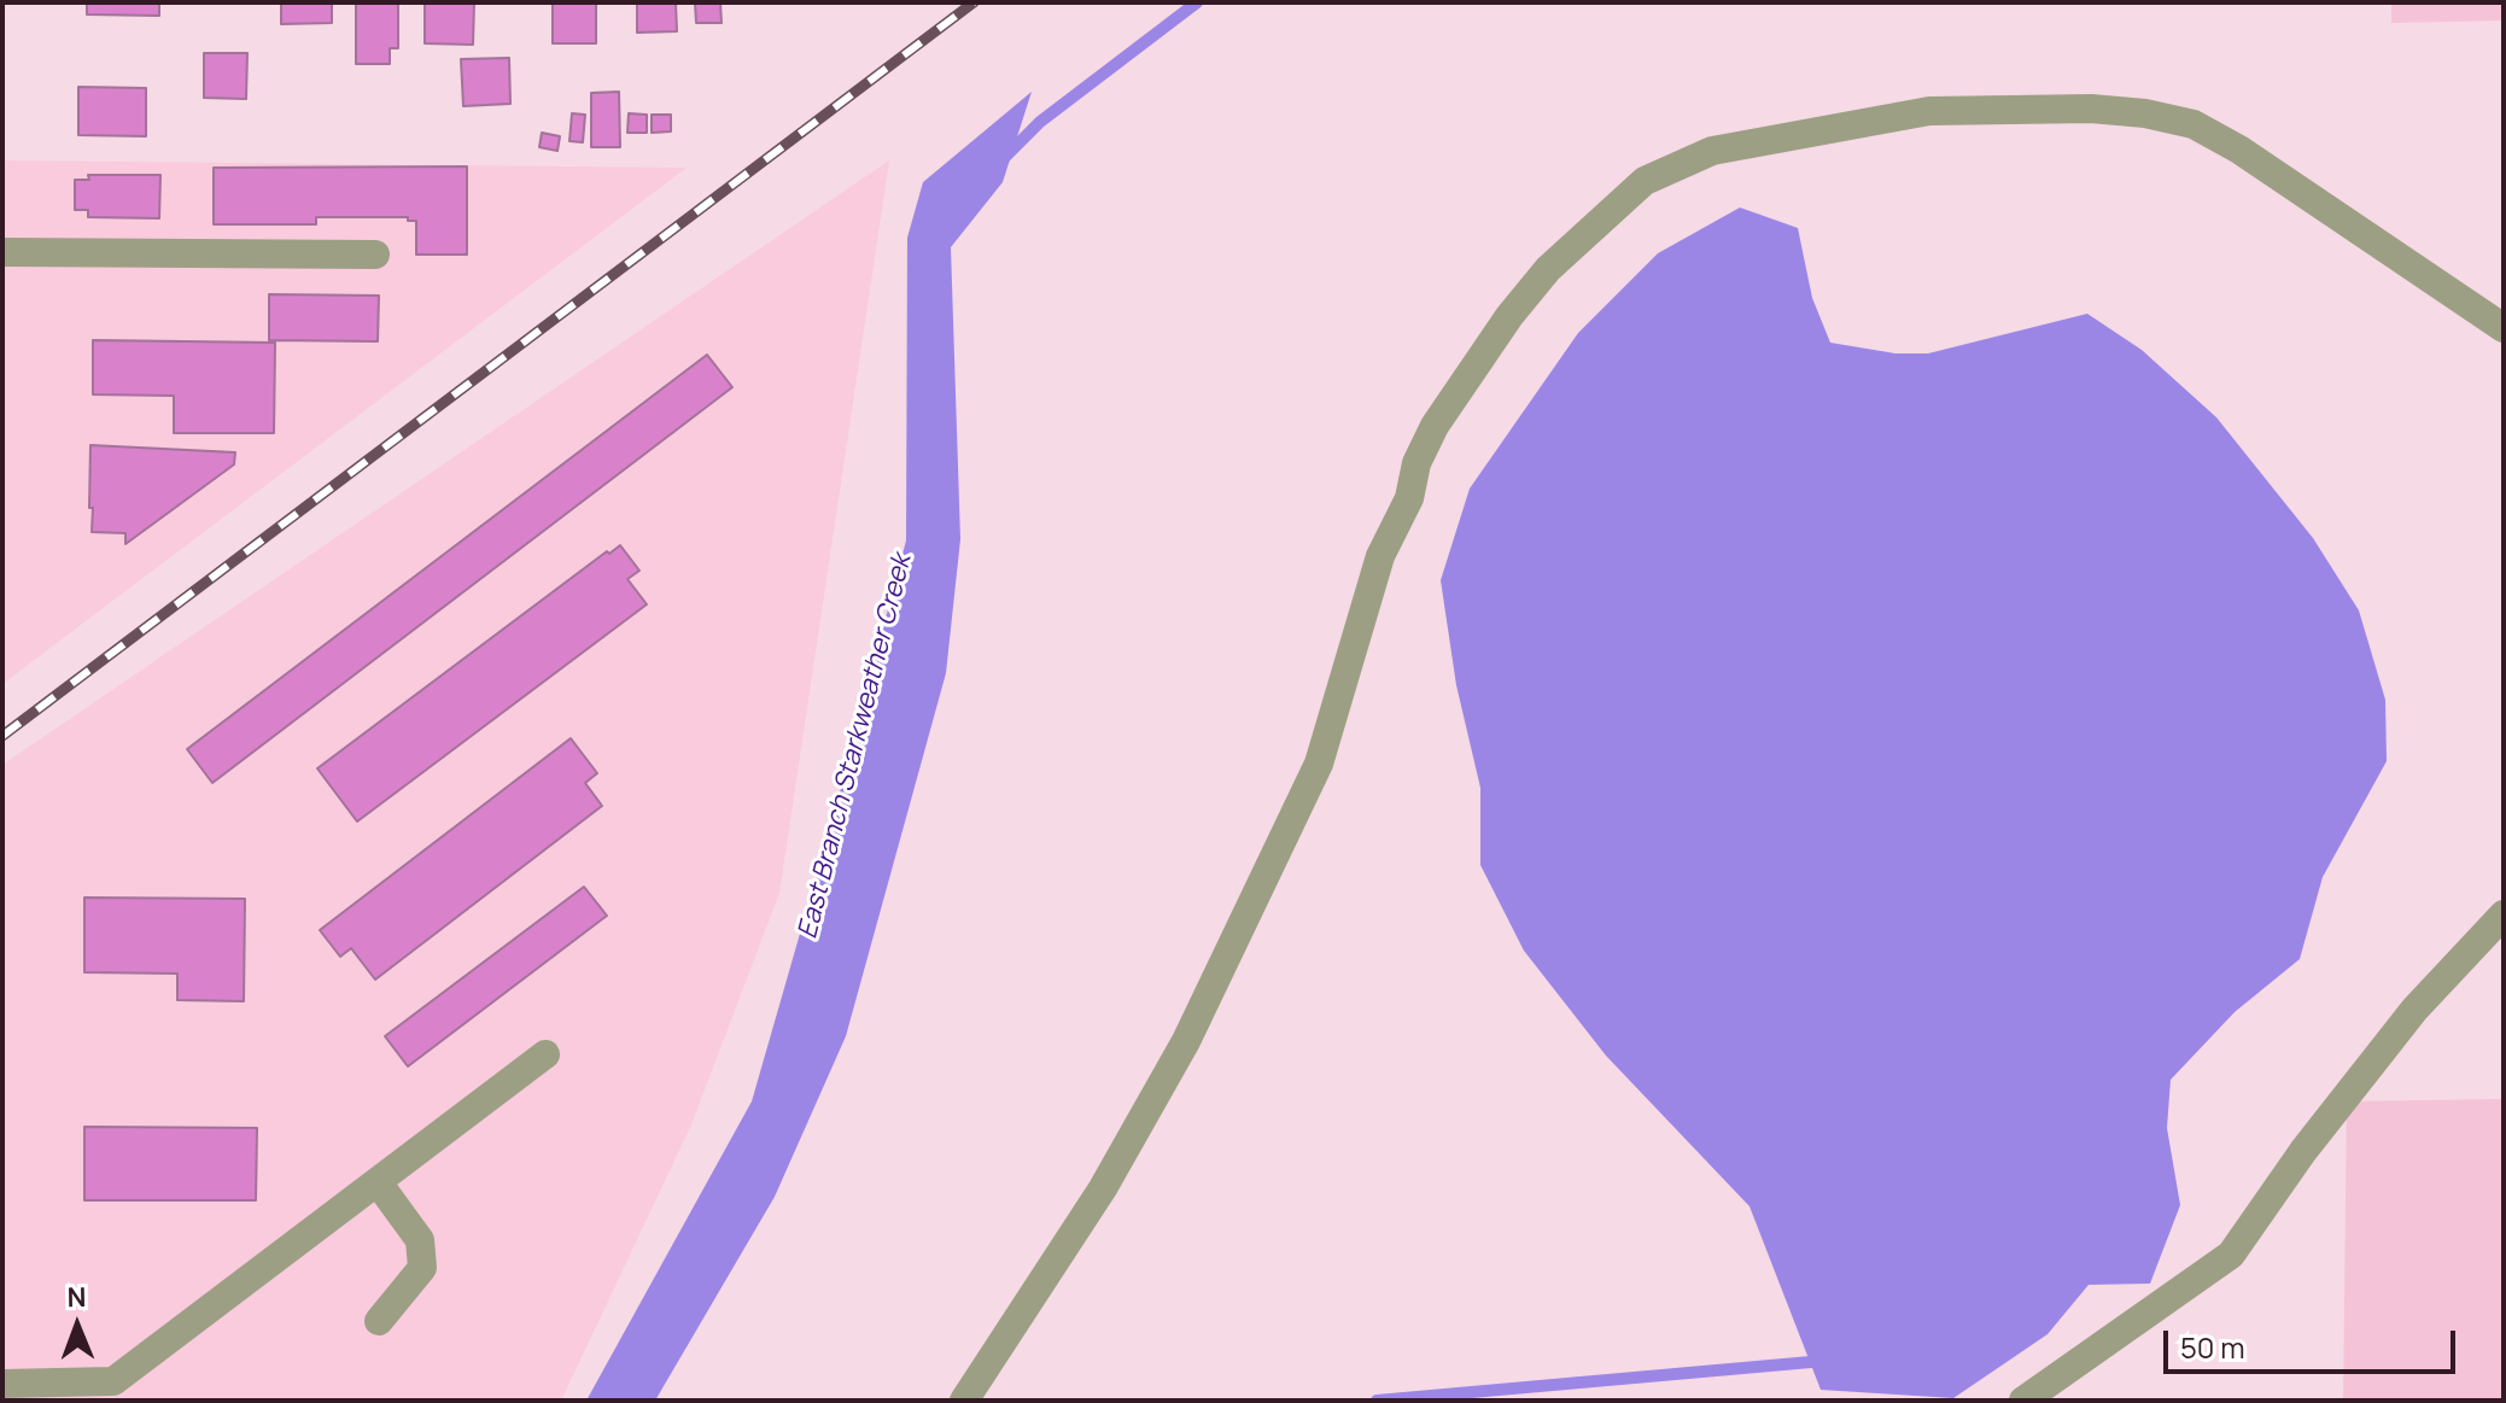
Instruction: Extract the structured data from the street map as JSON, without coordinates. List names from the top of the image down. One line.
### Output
{"water":["East Branch Starkweather Creek"],"scale_bar":"50 m","north":"top"}
